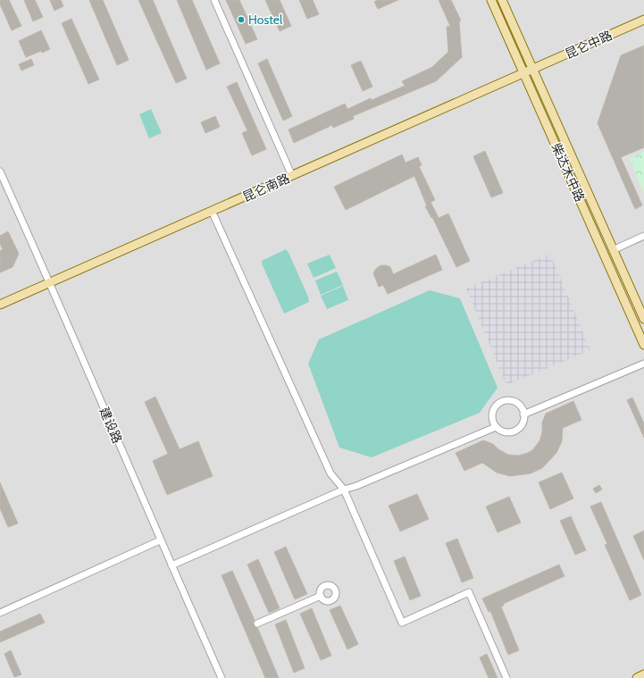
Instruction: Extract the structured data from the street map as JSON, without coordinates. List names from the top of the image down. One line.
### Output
{"streets":{"main road":["昆仑中路","柴达木中路","昆仑南路"],"street":["建设路"]},"crossings":[["昆仑中路","柴达木中路"],["昆仑中路","昆仑南路"],["柴达木中路","昆仑南路"],["昆仑南路","建设路"]],"places":["Hostel"]}
